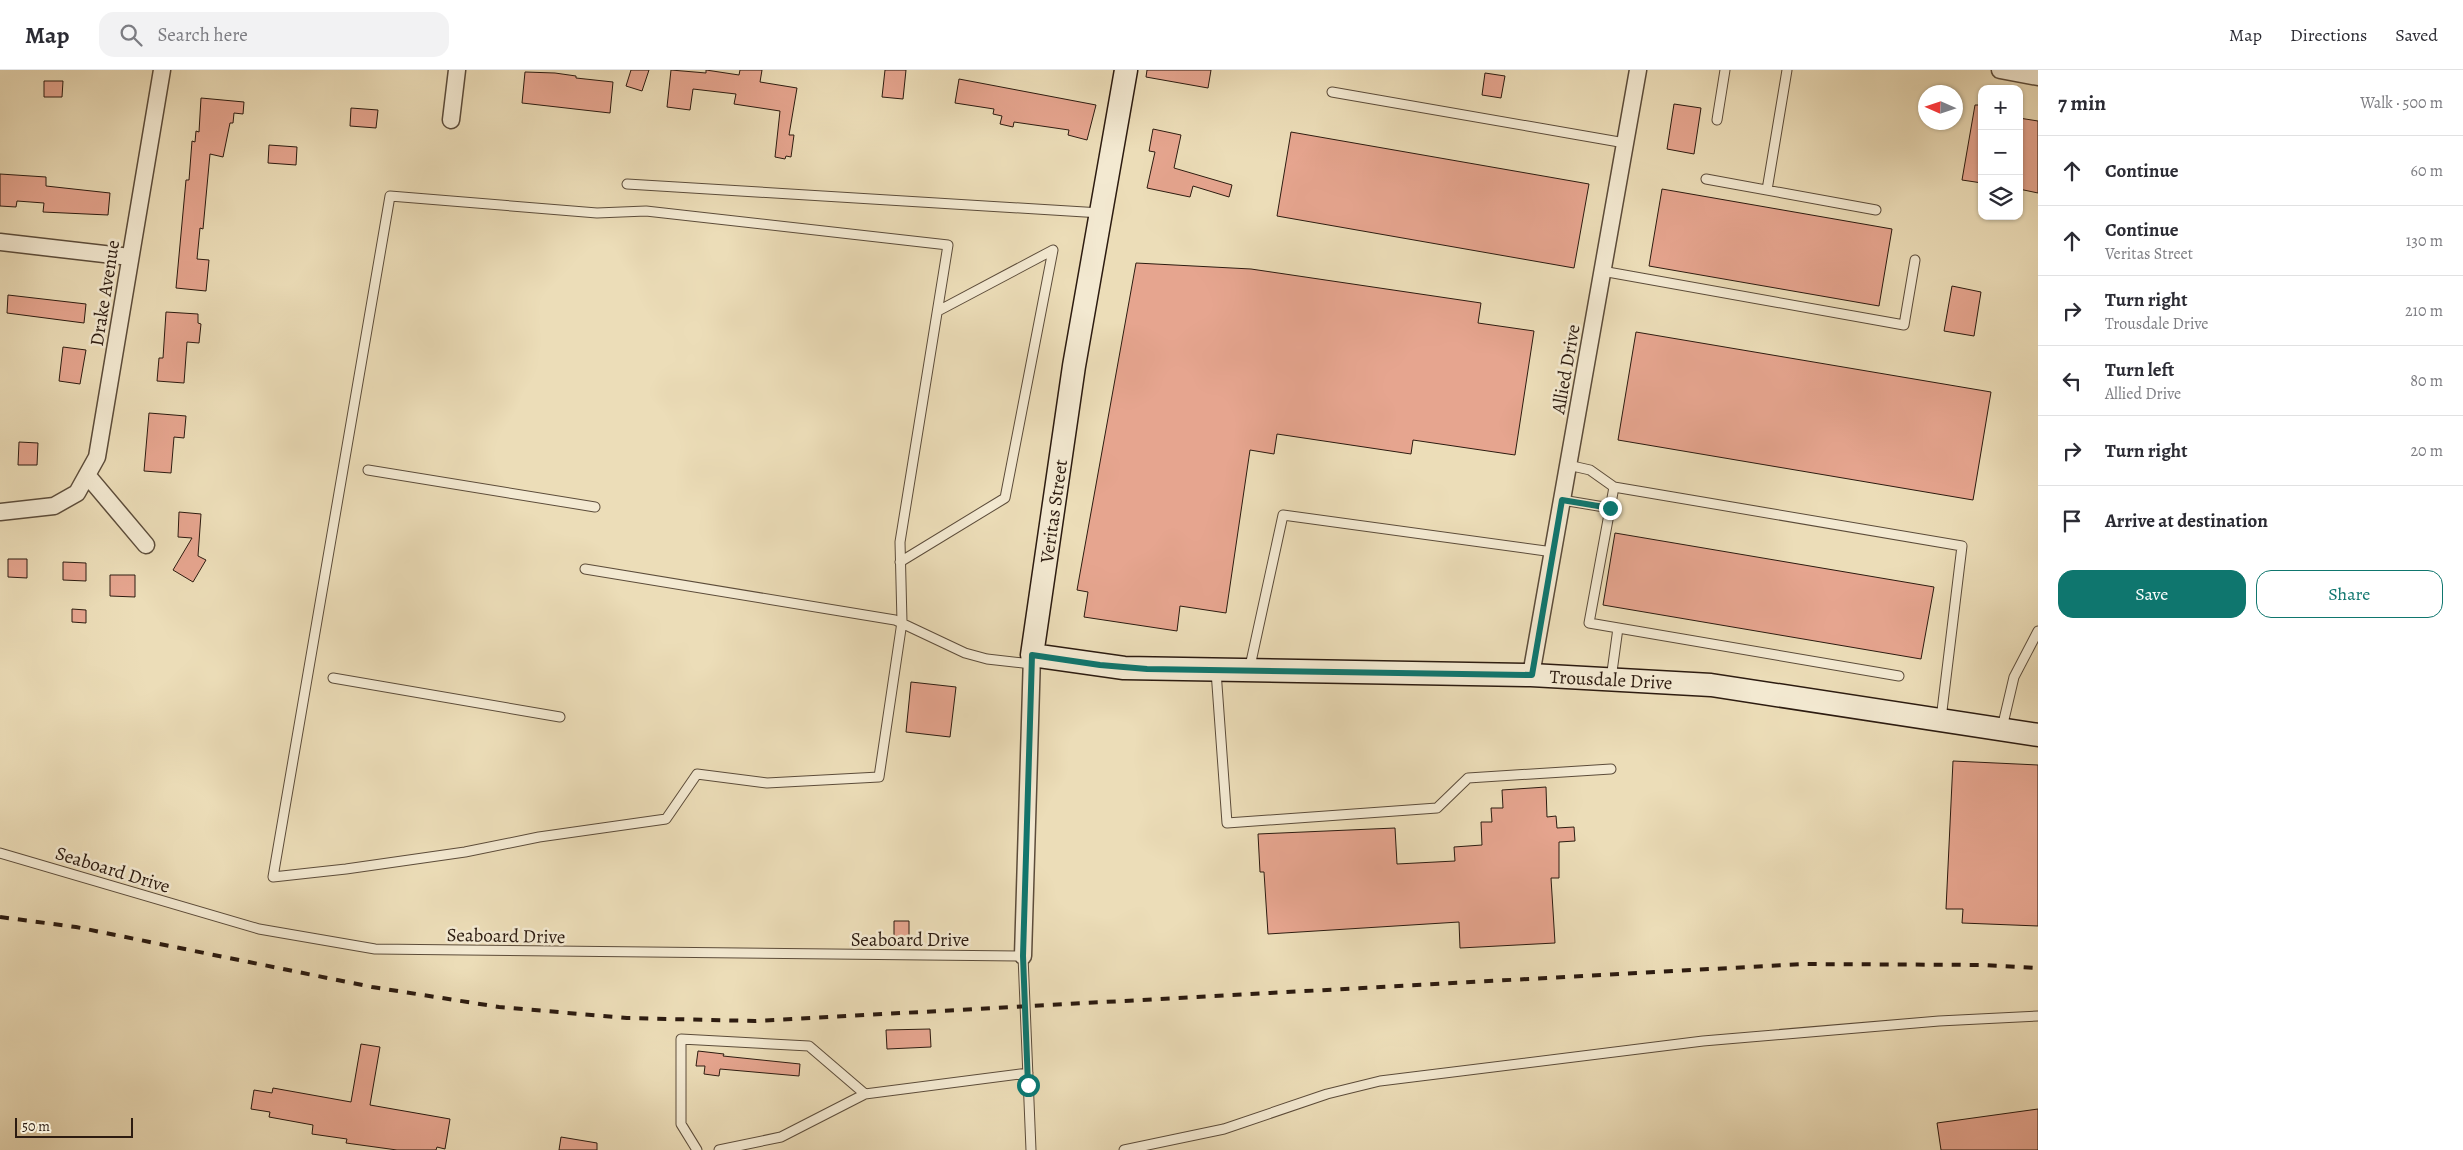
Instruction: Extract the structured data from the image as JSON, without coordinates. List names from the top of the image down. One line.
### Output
{"streets":{"street":["Drake Avenue","Allied Drive","Veritas Street","Trousdale Drive"],"lane":["Seaboard Drive"]},"crossings":[["Allied Drive","Trousdale Drive"],["Veritas Street","Trousdale Drive"],["Veritas Street","Seaboard Drive"]],"scale_bar":"50 m","north":"left","page":{"header":"Map","search":"Search here","nav":["Map","Directions","Saved"],"heading":["7 min","Walk · 500 m"],"map_buttons":["+","−"],"list":[["Continue","60 m"],["Continue","Veritas Street","130 m"],["Turn right","Trousdale Drive","210 m"],["Turn left","Allied Drive","80 m"],["Turn right","20 m"],"Arrive at destination"],"buttons":["Save","Share"],"scale":"50 m"}}
